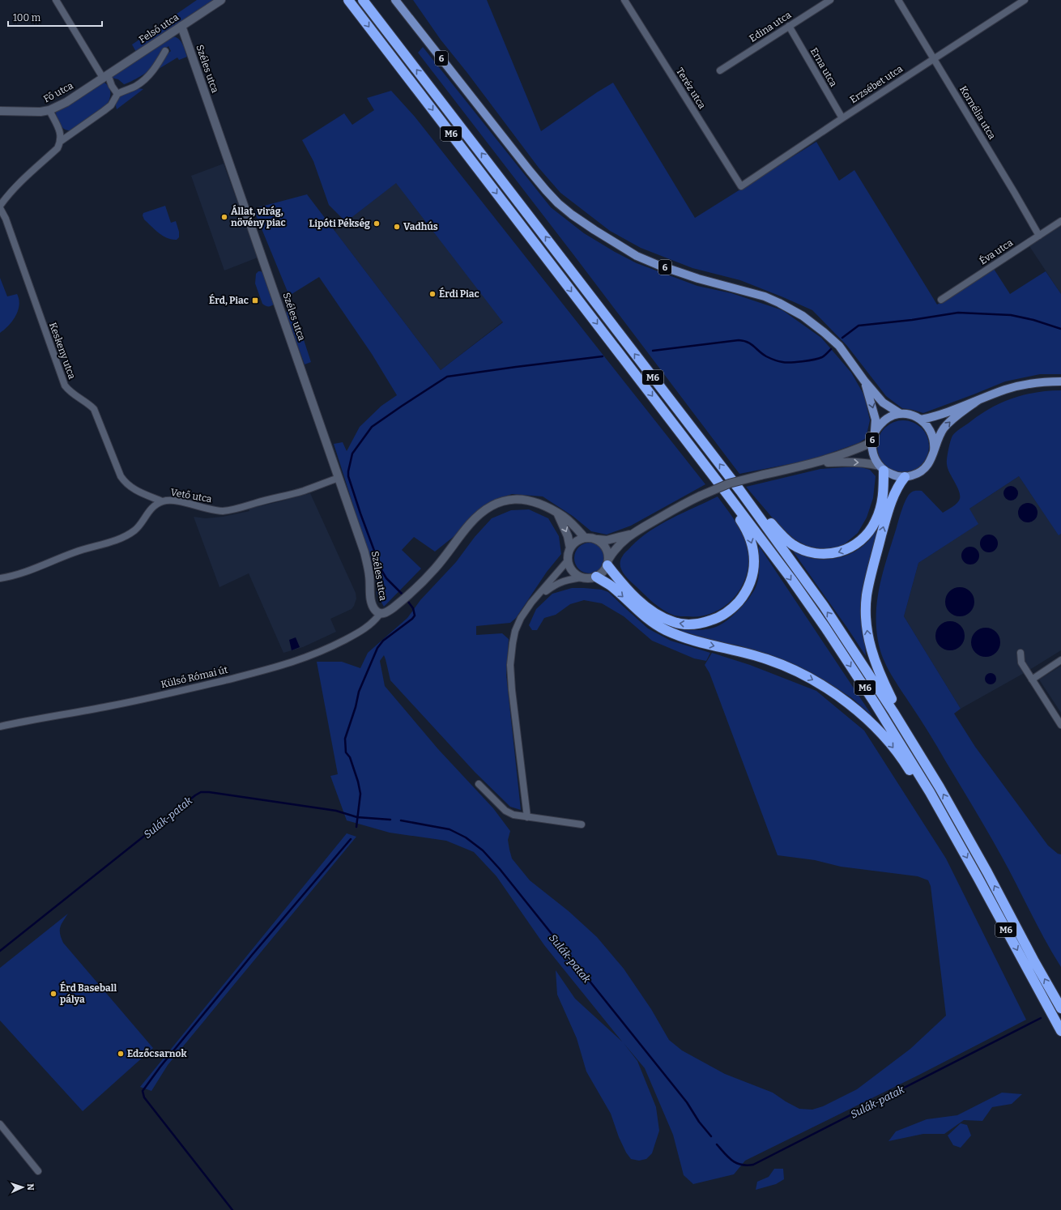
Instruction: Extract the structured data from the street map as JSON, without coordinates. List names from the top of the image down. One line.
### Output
{"streets":{"highway":["M6"],"main road":["6"],"street":["Edina utca","Felső utca","Erna utca","Széles utca","Erzsébet utca","Teréz utca","Fő utca","Kornélia utca","Éva utca","Keskeny utca","Vető utca","Külső Római út"]},"crossings":[["Edina utca","Erna utca"],["Felső utca","Széles utca"],["Felső utca","Fő utca"],["Erna utca","Erzsébet utca"],["Széles utca","Vető utca"],["Széles utca","Külső Római út"],["Erzsébet utca","Teréz utca"],["Erzsébet utca","Kornélia utca"],["Kornélia utca","Éva utca"],["Keskeny utca","Vető utca"]],"water":["Sulák-patak"],"places":{"other":["Állat, virág, növény piac","Lipóti Pékség","Vadhús","Érdi Piac","Érd Baseball pálya","Edzőcsarnok"],"transit":["Érd, Piac"]},"scale_bar":"100 m","north":"right"}
